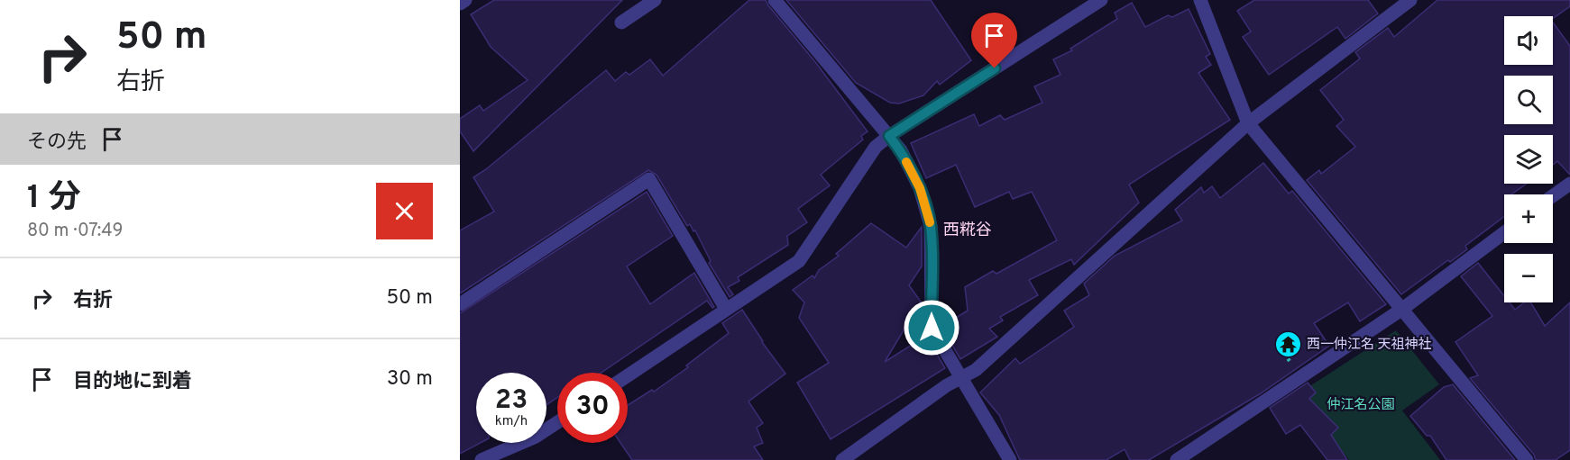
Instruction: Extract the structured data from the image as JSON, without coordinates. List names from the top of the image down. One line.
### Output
{"districts":["西糀谷"],"parks":["仲江名公園"],"places":{"temple":["西一仲江名 天祖神社"]},"page":{"turn":["50 m","右折"],"map_buttons":["+","−"],"then":"その先","heading":["1 分","80 m · 07:49"],"list":[{"name":"右折","value":"50 m"},{"name":"目的地に到着","value":"30 m"}],"speed":"23 km/h","limit":"30"}}
